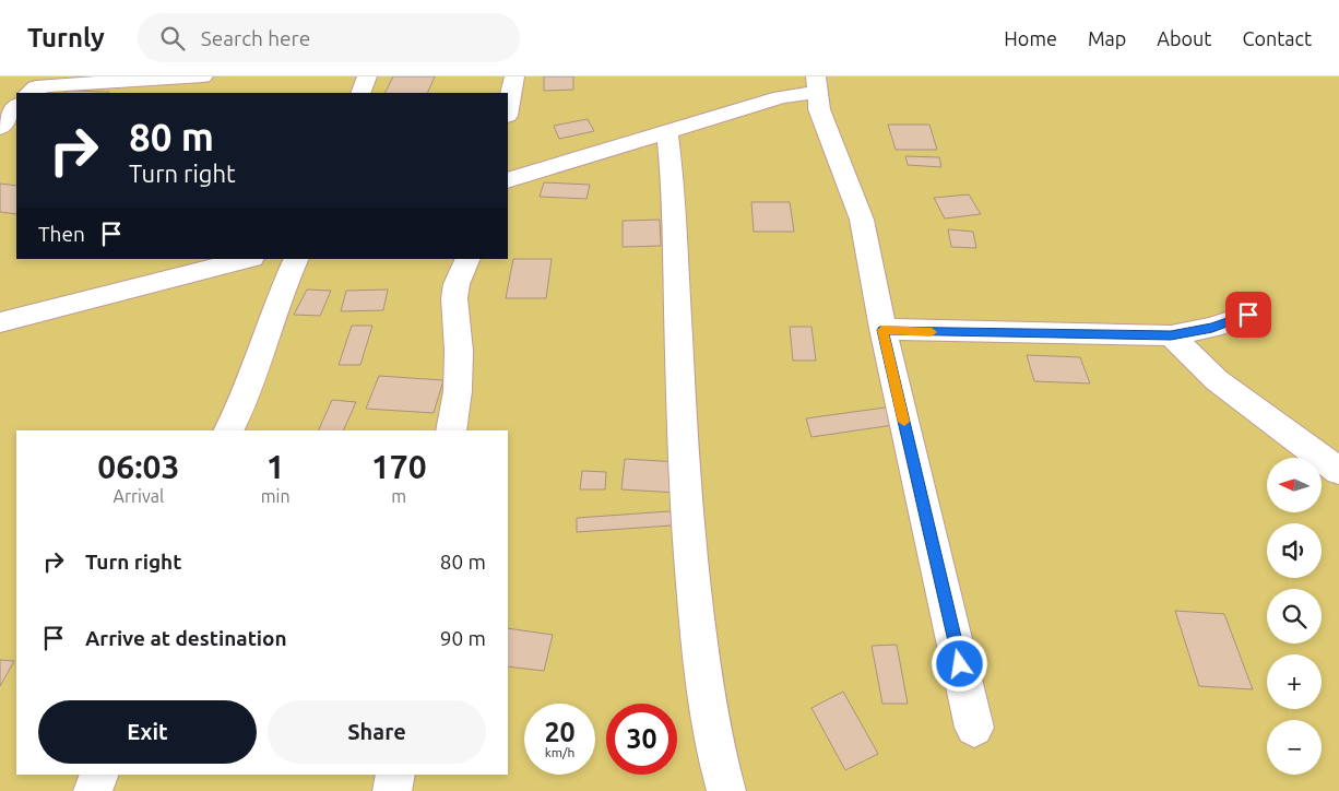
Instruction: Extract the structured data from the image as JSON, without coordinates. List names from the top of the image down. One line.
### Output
{"north":"left","page":{"header":"Turnly","search":"Search here","nav":["Home","Map","About","Contact"],"turn":["80 m","Turn right"],"then":"Then","eta":["06:03","Arrival","1","min","170","m"],"map_buttons":["+","−"],"list":[{"name":"Turn right","value":"80 m"},{"name":"Arrive at destination","value":"90 m"}],"buttons":["Exit","Share"],"speed":"20 km/h","limit":"30"}}
